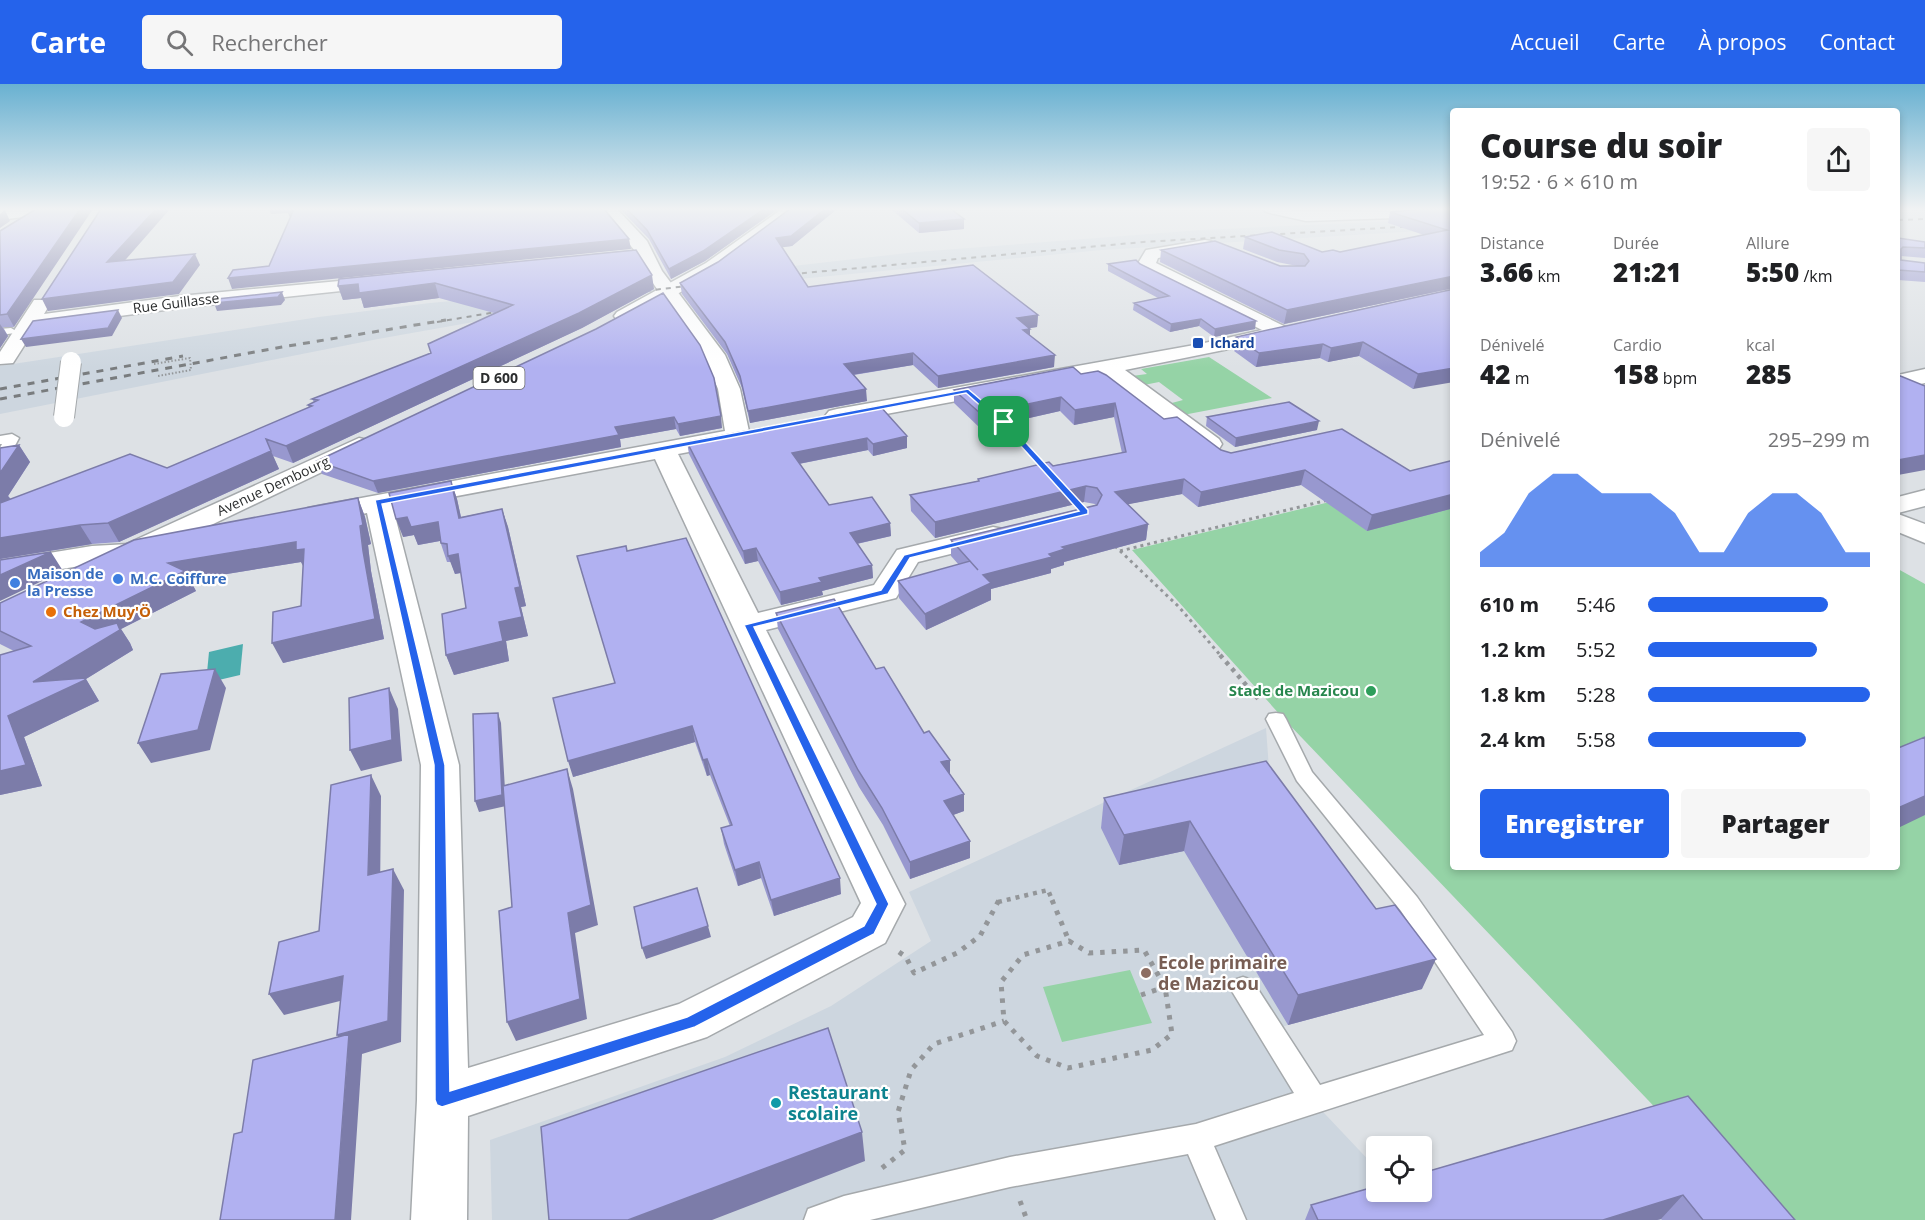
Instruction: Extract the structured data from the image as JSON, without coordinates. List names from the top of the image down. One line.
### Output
{"streets":{"street":["Rue Guillasse","Avenue Dembourg"]},"places":{"transit":["Ichard"],"other":["M.C. Coiffure","Maison de la Presse","Chez Muy'Ö","Stade de Mazicou","Ecole primaire de Mazicou","Restaurant scolaire"]},"page":{"header":"Carte","search":"Rechercher","nav":["Accueil","Carte","À propos","Contact"],"heading":["Course du soir","19:52 · 6 × 610 m"],"stats":[["Distance","3.66 km"],["Durée","21:21"],["Allure","5:50 /km"],["Dénivelé","42 m"],["Cardio","158 bpm"],["kcal","285"]],"chart":["Dénivelé","295–299 m"],"list":[{"name":"610 m","note":"5:46"},{"name":"1.2 km","note":"5:52"},{"name":"1.8 km","note":"5:28"},{"name":"2.4 km","note":"5:58"}],"buttons":["Enregistrer","Partager"]}}
